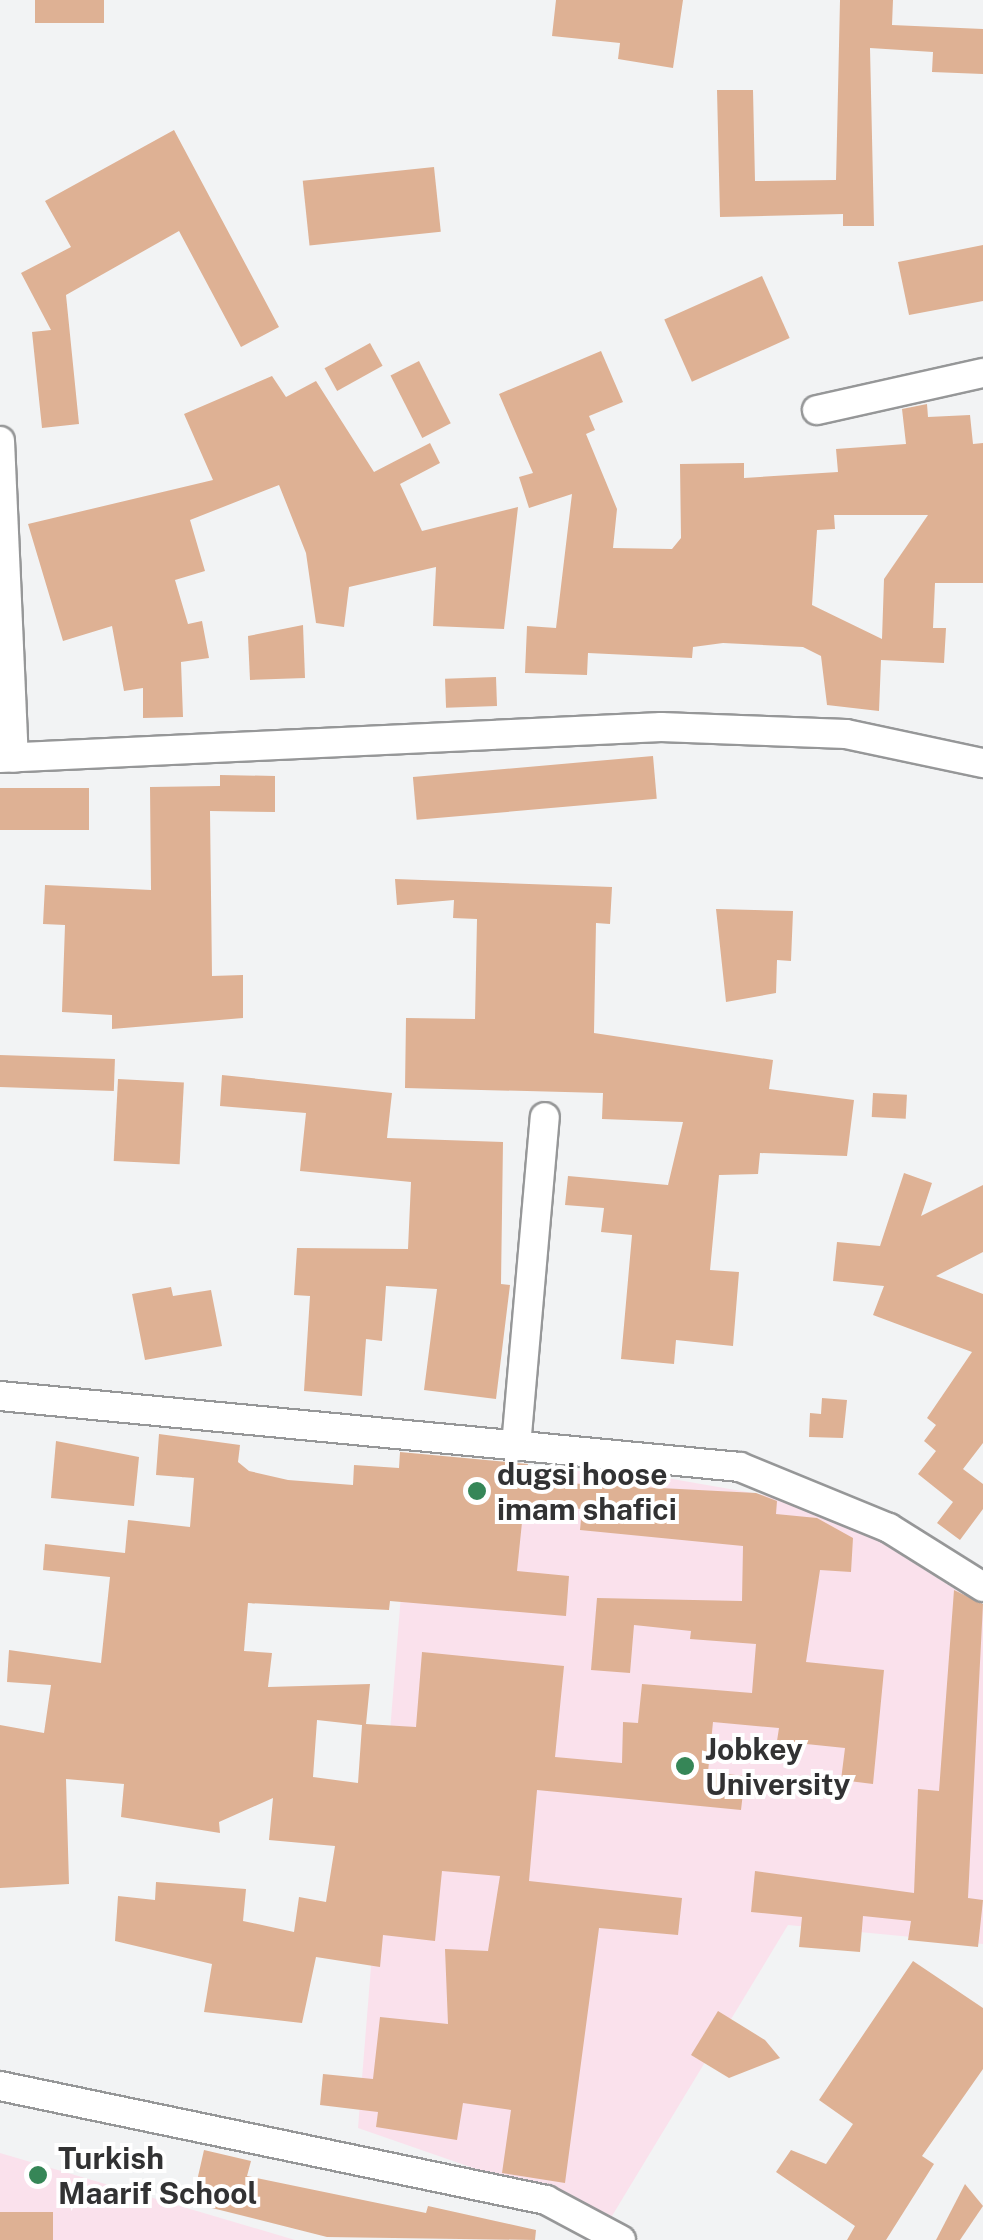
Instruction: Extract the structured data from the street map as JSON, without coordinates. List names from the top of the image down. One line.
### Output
{"places":["dugsi hoose imam shafici","Jobkey University","Turkish Maarif School"]}
